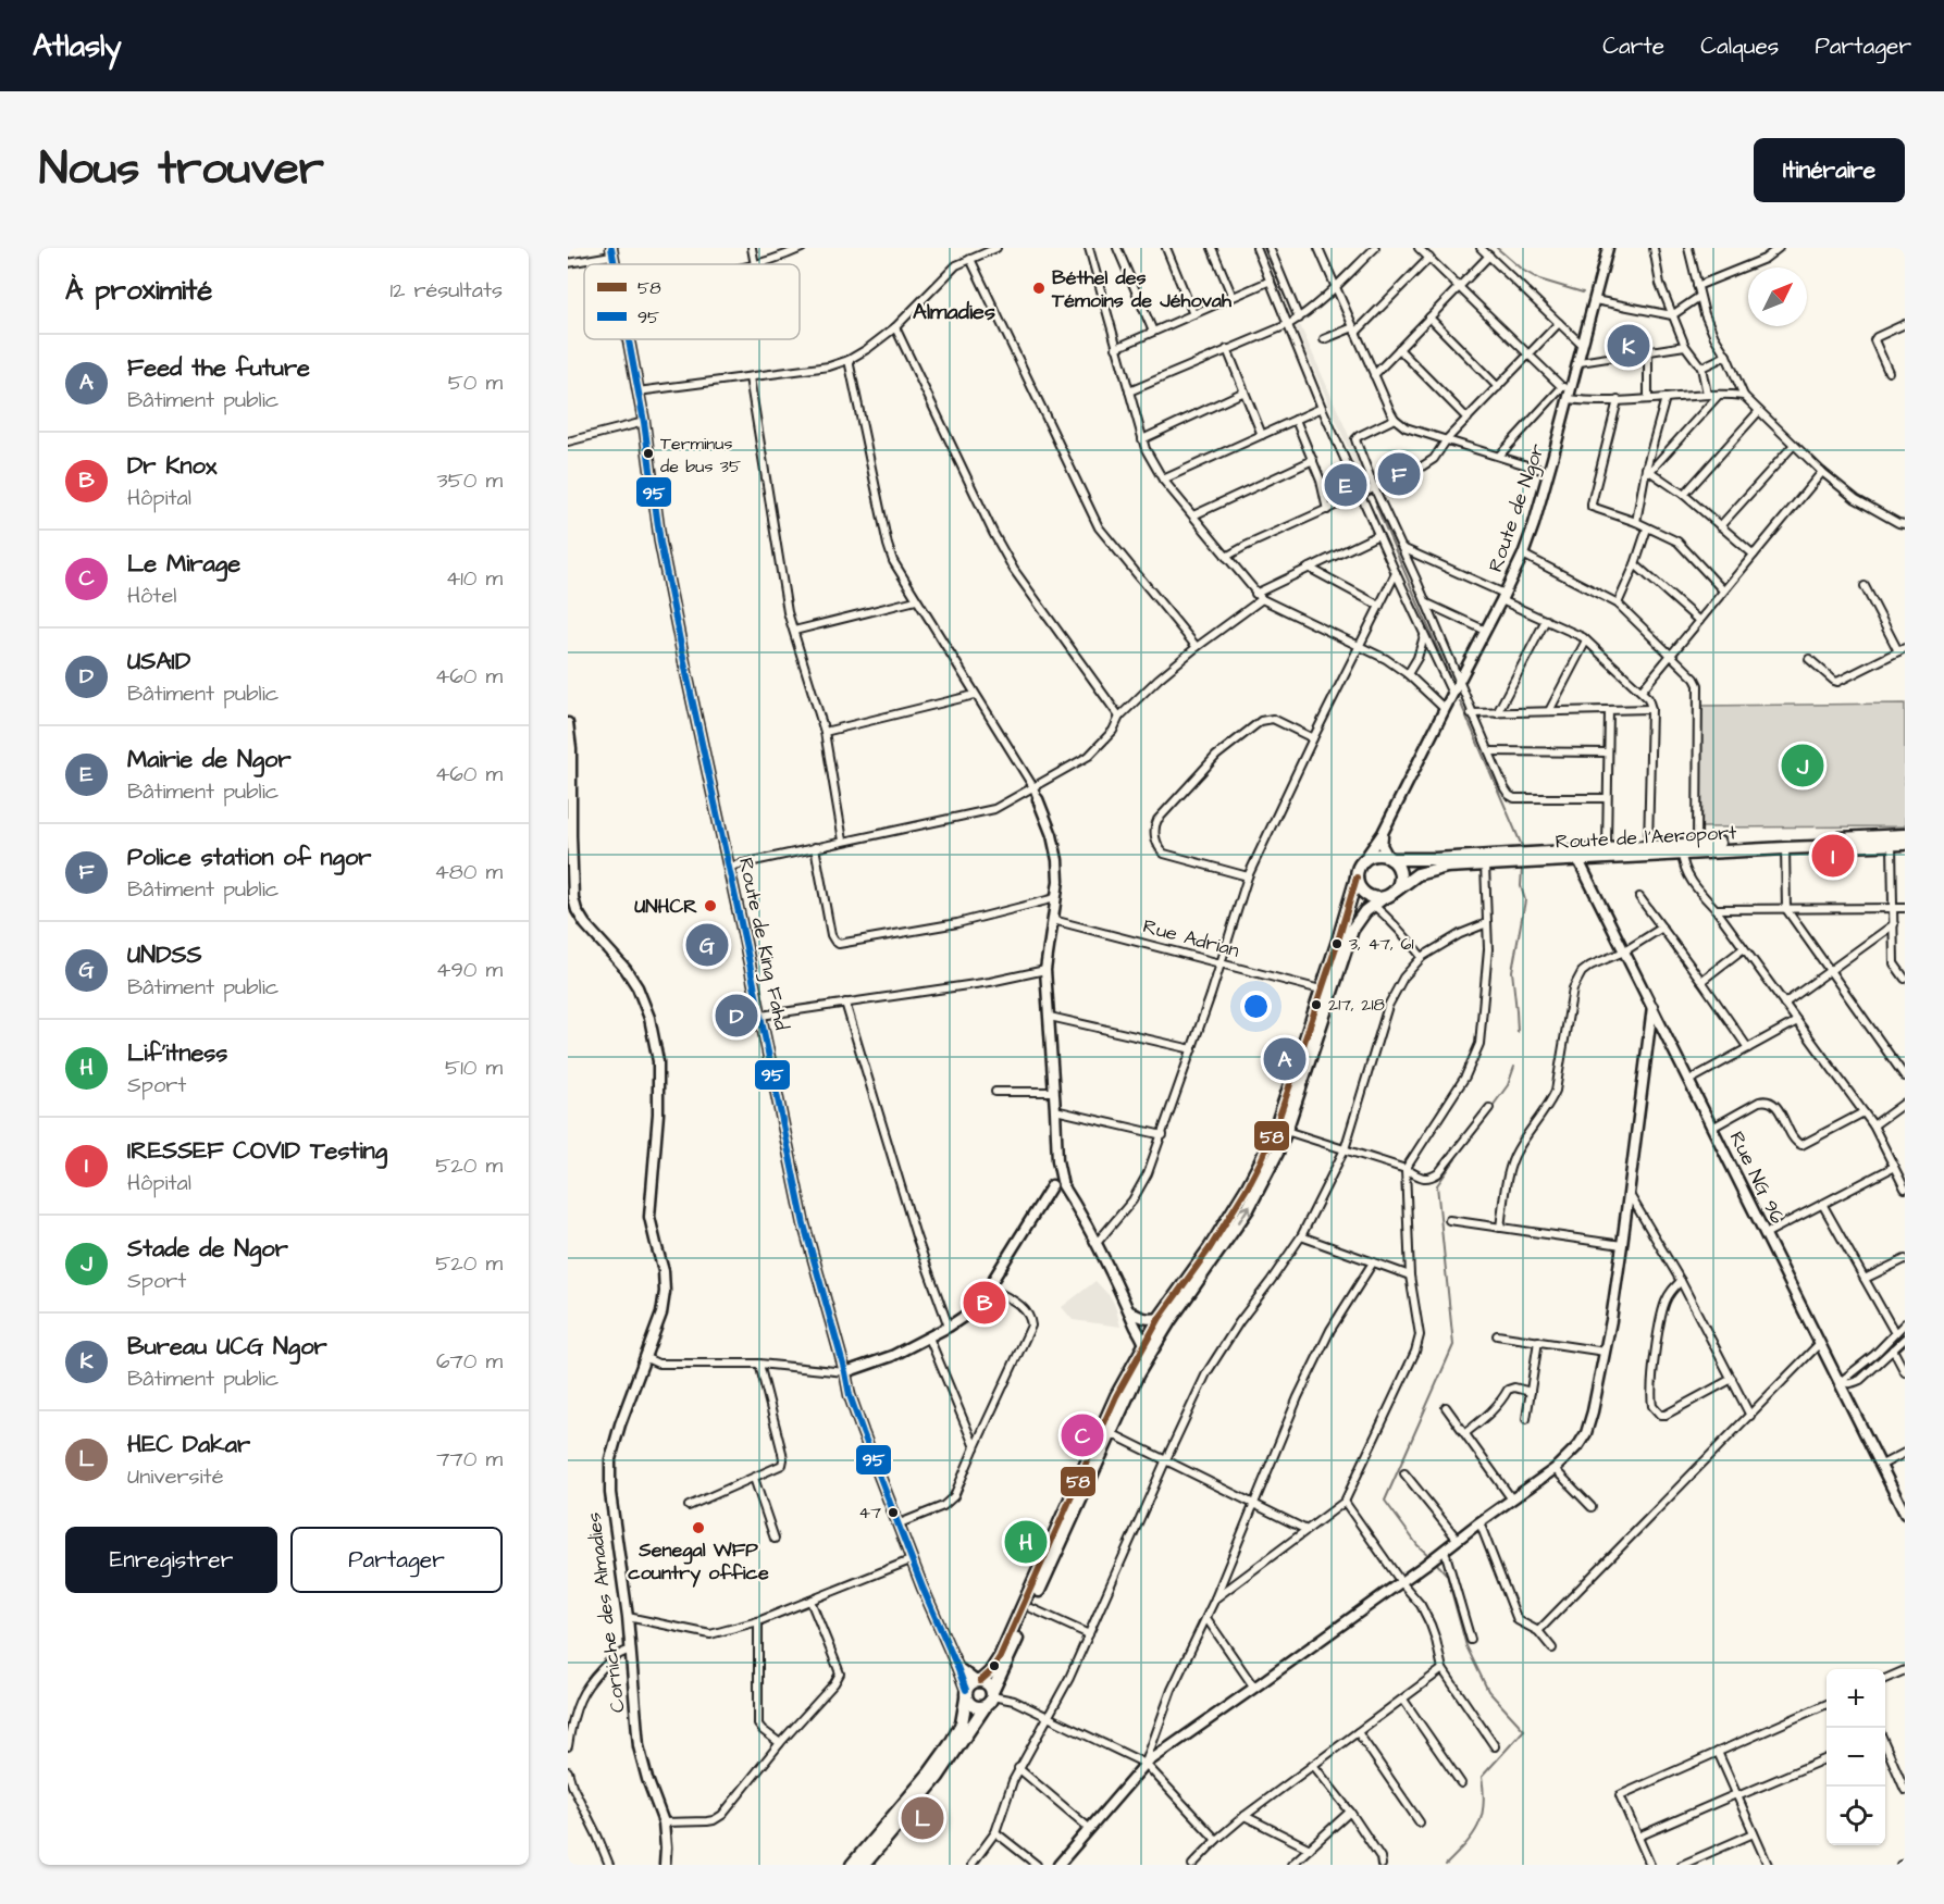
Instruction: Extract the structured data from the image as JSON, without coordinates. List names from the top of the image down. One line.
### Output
{"streets":{"highway":["Route de l'Aeroport"],"street":["Route de Ngor","Rue Adrian","Route de King Fahd","Rue NG 96","Corniche des Almadies"]},"crossings":[["Route de Ngor","Route de l'Aeroport"],["Route de l'Aeroport","Rue NG 96"]],"districts":["Almadies"],"places":["Béthel des Témoins de Jéhovah","Terminus de bus 35","UNHCR","3, 47, 61","217, 218","47","Senegal WFP country office"],"lines":["transit line 95","transit line 58"],"legend":["58","95"],"north":"top right","page":{"header":"Atlasly","nav":["Carte","Calques","Partager"],"title":"Nous trouver","buttons":["Itinéraire",["Enregistrer","Partager"]],"heading":["À proximité","12 résultats"],"pins":["K","F","E","J","I","G","D","A","B","C","H","L"],"list":[{"mark":"A","name":"Feed the future","note":"Bâtiment public","value":"50 m"},{"mark":"B","name":"Dr Knox","note":"Hôpital","value":"350 m"},{"mark":"C","name":"Le Mirage","note":"Hôtel","value":"410 m"},{"mark":"D","name":"USAID","note":"Bâtiment public","value":"460 m"},{"mark":"E","name":"Mairie de Ngor","note":"Bâtiment public","value":"460 m"},{"mark":"F","name":"Police station of ngor","note":"Bâtiment public","value":"480 m"},{"mark":"G","name":"UNDSS","note":"Bâtiment public","value":"490 m"},{"mark":"H","name":"Lif'itness","note":"Sport","value":"510 m"},{"mark":"I","name":"IRESSEF COVID Testing","note":"Hôpital","value":"520 m"},{"mark":"J","name":"Stade de Ngor","note":"Sport","value":"520 m"},{"mark":"K","name":"Bureau UCG Ngor","note":"Bâtiment public","value":"670 m"},{"mark":"L","name":"HEC Dakar","note":"Université","value":"770 m"}],"map_buttons":["+","−"]}}
